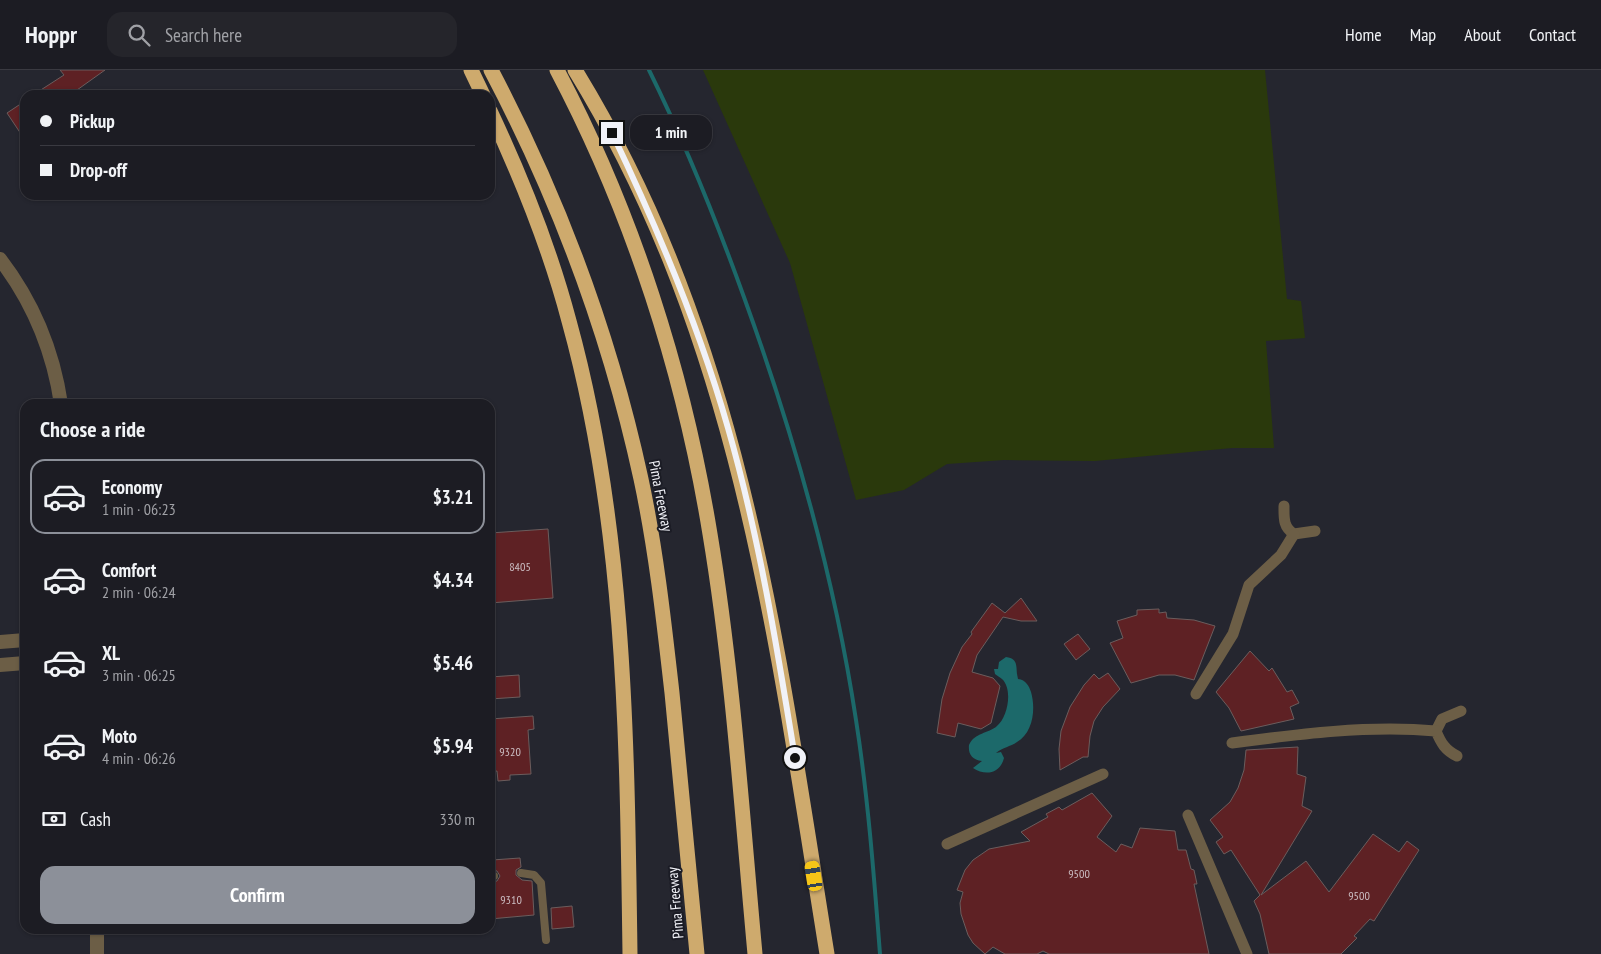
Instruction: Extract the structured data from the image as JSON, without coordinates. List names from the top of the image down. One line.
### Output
{"streets":{"highway":["Pima Freeway"]},"house_numbers":["8405","9320","9500","9500","9310"],"page":{"header":"Hoppr","search":"Search here","nav":["Home","Map","About","Contact"],"banner":["Pickup","Drop-off"],"bubble":"1 min","heading":"Choose a ride","list":[{"name":"Economy","note":"1 min · 06:23","value":"$3.21"},{"name":"Comfort","note":"2 min · 06:24","value":"$4.34"},{"name":"XL","note":"3 min · 06:25","value":"$5.46"},{"name":"Moto","note":"4 min · 06:26","value":"$5.94"}],"pay":["Cash","330 m"],"buttons":"Confirm"}}
